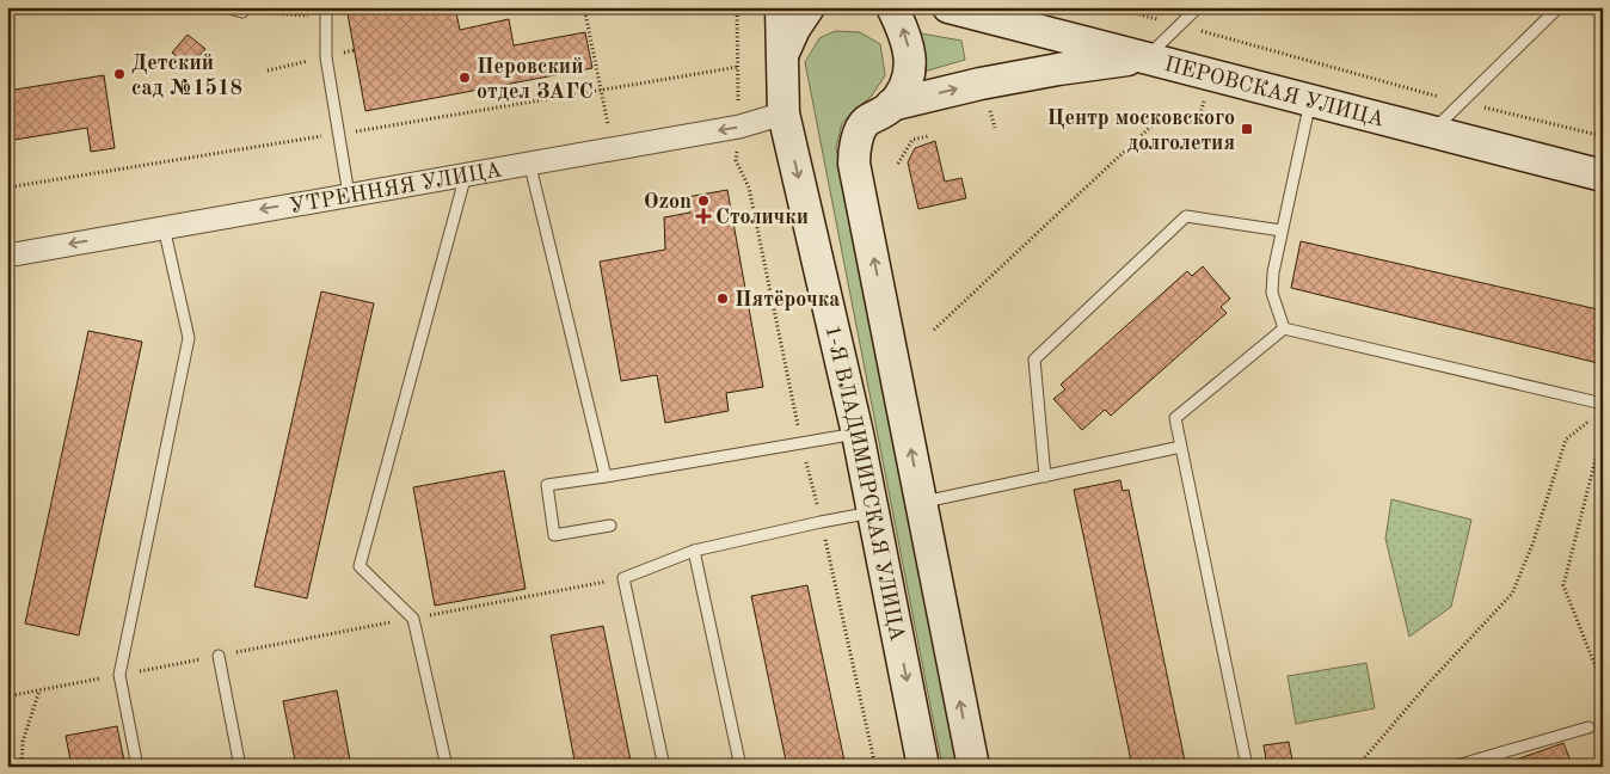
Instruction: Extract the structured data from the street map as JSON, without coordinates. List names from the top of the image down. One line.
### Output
{"streets":{"main road":["ПЕРОВСКАЯ УЛИЦА","1-Я ВЛАДИМИРСКАЯ УЛИЦА"],"street":["УТРЕННЯЯ УЛИЦА"]},"crossings":[["УТРЕННЯЯ УЛИЦА","1-Я ВЛАДИМИРСКАЯ УЛИЦА"]],"one_way":["УТРЕННЯЯ УЛИЦА"],"places":{"other":["Детский сад №1518","Перовский отдел ЗАГС","Ozon","Пятёрочка"],"transit":["Центр московского долголетия"],"health":["Столички"]}}
